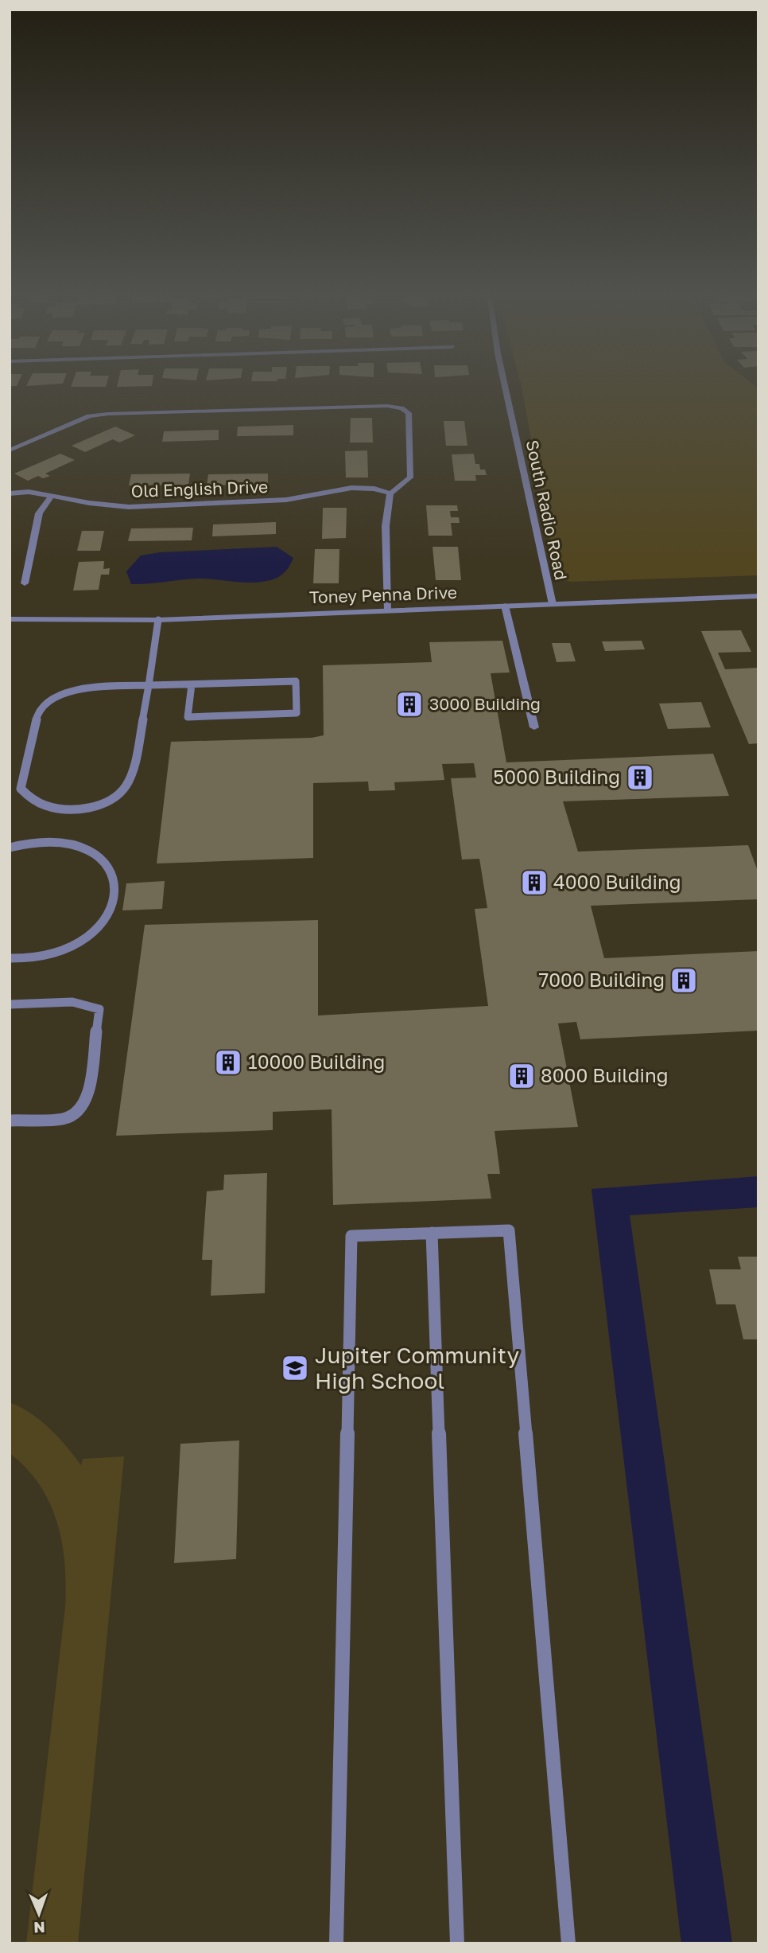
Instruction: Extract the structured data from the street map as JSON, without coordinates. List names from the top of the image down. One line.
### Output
{"streets":{"street":["Old English Drive","South Radio Road","Toney Penna Drive"]},"crossings":[["South Radio Road","Toney Penna Drive"]],"places":{"building":["3000 Building","5000 Building","4000 Building","7000 Building","10000 Building","8000 Building"],"school or university":["Jupiter Community High School"]},"north":"bottom"}
